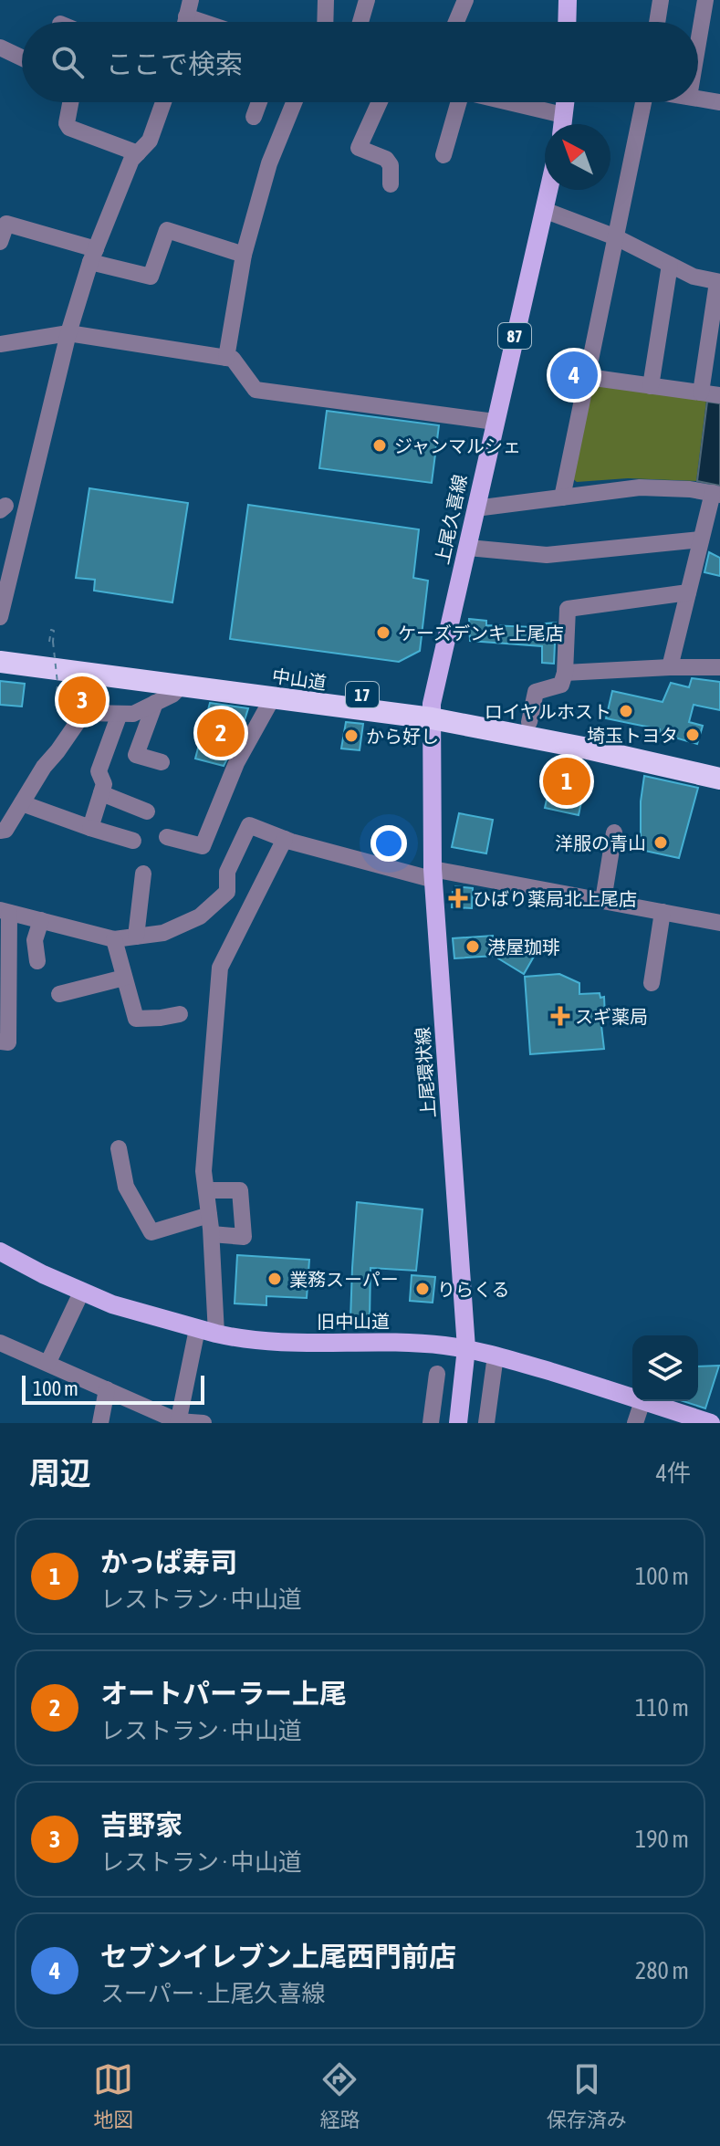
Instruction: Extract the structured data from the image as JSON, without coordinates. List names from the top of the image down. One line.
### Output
{"streets":{"highway":["中山道","17"],"main road":["87","上尾久喜線","上尾環状線","旧中山道"]},"crossings":[["上尾久喜線","中山道"],["上尾久喜線","上尾環状線"],["中山道","上尾環状線"],["上尾環状線","旧中山道"]],"places":{"other":["ジャンマルシェ","ケーズデンキ 上尾店","ロイヤルホスト","埼玉トヨタ","から好し","洋服の青山","港屋珈琲","業務スーパー","りらくる"],"health":["ひばり薬局北上尾店","スギ薬局"]},"scale_bar":"100 m","north":"top left","page":{"search":"ここで検索","pins":["4","3","2","1"],"scale":"100 m","heading":["周辺","4件"],"list":[{"mark":"1","name":"かっぱ寿司","note":"レストラン · 中山道","value":"100 m"},{"mark":"2","name":"オートパーラー上尾","note":"レストラン · 中山道","value":"110 m"},{"mark":"3","name":"吉野家","note":"レストラン · 中山道","value":"190 m"},{"mark":"4","name":"セブンイレブン上尾西門前店","note":"スーパー · 上尾久喜線","value":"280 m"}],"nav":["地図","経路","保存済み"]}}
